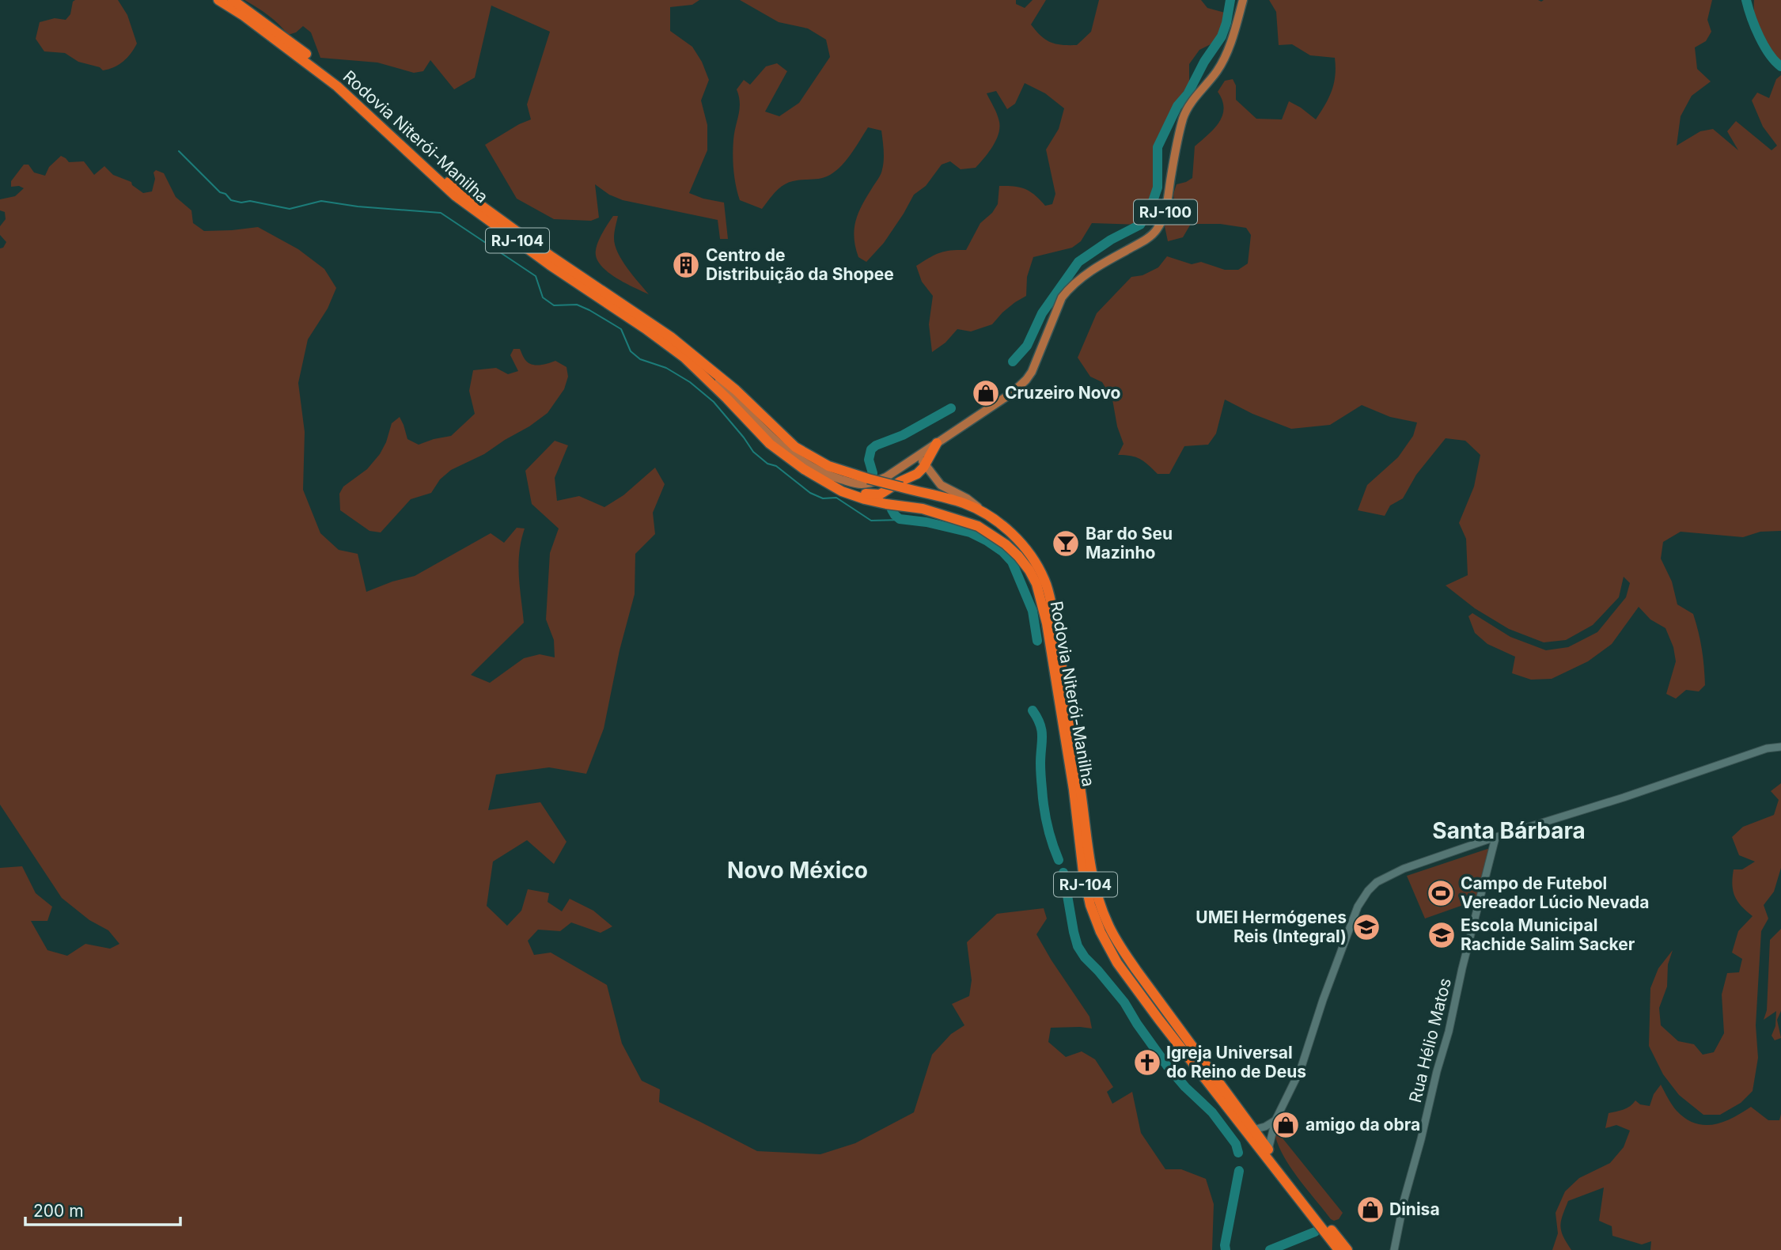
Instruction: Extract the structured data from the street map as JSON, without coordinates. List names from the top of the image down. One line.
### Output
{"streets":{"highway":["Rodovia Niterói-Manilha","RJ-104"],"main road":["RJ-100"],"street":["Rua Hélio Matos"]},"districts":["Santa Bárbara","Novo México"],"places":{"building":["Centro de Distribuição da Shopee"],"shop":["Cruzeiro Novo","amigo da obra","Dinisa"],"bar":["Bar do Seu Mazinho"],"sports":["Campo de Futebol Vereador Lúcio Nevada"],"school or university":["UMEI Hermógenes Reis (Integral)","Escola Municipal Rachide Salim Sacker"],"church":["Igreja Universal do Reino de Deus"]},"scale_bar":"200 m"}
